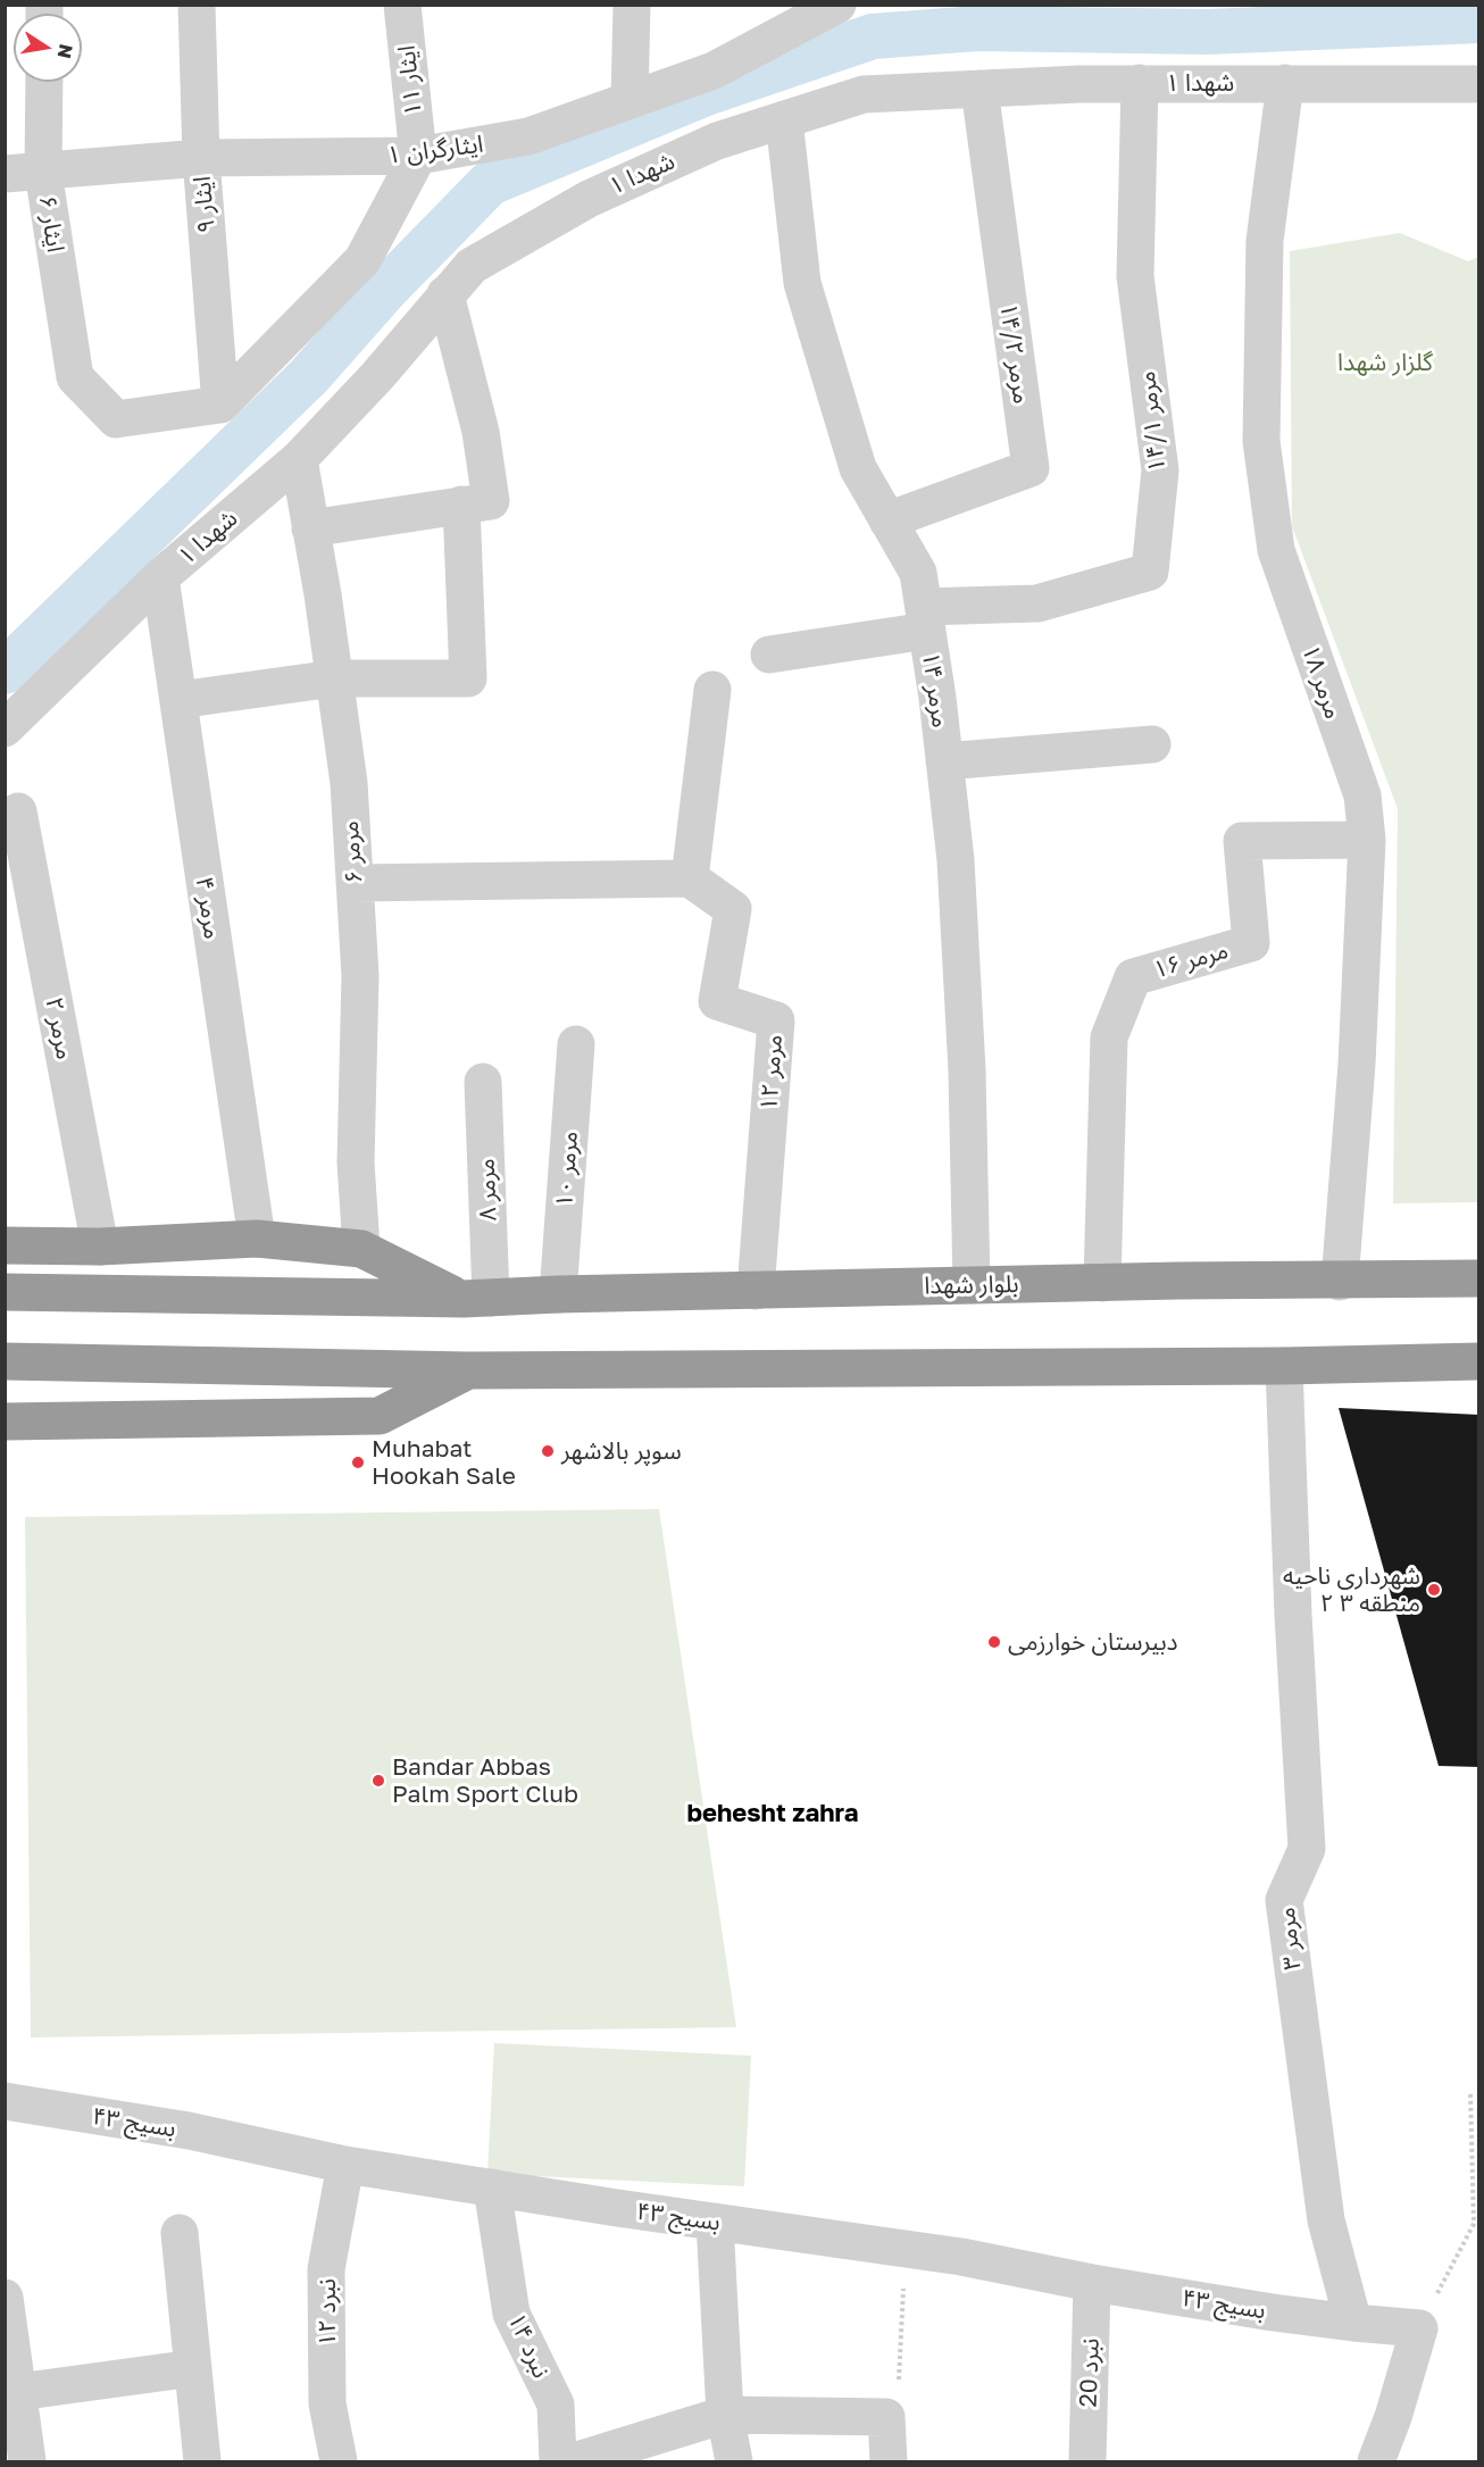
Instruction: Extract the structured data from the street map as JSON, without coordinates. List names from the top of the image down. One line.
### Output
{"streets":{"highway":["بلوار شهدا"],"street":["ایثار ۱۱","شهدا ۱","ایثارگران ۱","ایثار ۹","ایثار ۶","مرمر ۱۴/۲","مرمر ۱۴/۱","مرمر ۱۸","مرمر ۱۴","مرمر ۶","مرمر ۴","مرمر ۱۶","مرمر ۲","مرمر ۱۲","مرمر ۱۰","مرمر ۸","مرمر ۳","بسیج ۴۳","نبرد ۱۲","نبرد ۱۴","نبرد 20"]},"crossings":[["ایثار ۱۱","ایثارگران ۱"],["شهدا ۱","مرمر ۱۴/۲"],["شهدا ۱","مرمر ۱۴/۱"],["شهدا ۱","مرمر ۱۸"],["شهدا ۱","مرمر ۱۴"],["شهدا ۱","مرمر ۶"],["شهدا ۱","مرمر ۴"],["ایثارگران ۱","ایثار ۹"],["ایثارگران ۱","ایثار ۶"],["ایثار ۹","ایثار ۶"],["مرمر ۱۴/۲","مرمر ۱۴"],["مرمر ۱۴/۱","مرمر ۱۴"],["مرمر ۱۸","مرمر ۱۶"],["مرمر ۱۸","بلوار شهدا"],["مرمر ۱۴","بلوار شهدا"],["مرمر ۱۶","بلوار شهدا"],["مرمر ۱۲","بلوار شهدا"],["مرمر ۱۰","بلوار شهدا"],["مرمر ۸","بلوار شهدا"],["مرمر ۳","بسیج ۴۳"],["بسیج ۴۳","نبرد ۱۲"],["بسیج ۴۳","نبرد ۱۴"],["بسیج ۴۳","نبرد 20"]],"districts":["behesht zahra"],"parks":["گلزار شهدا"],"places":["سوپر بالاشهر","Muhabat Hookah Sale","شهرداری ناحیه ۲ منطقه ۳","دبیرستان خوارزمی","Bandar Abbas Palm Sport Club"],"north":"right"}
